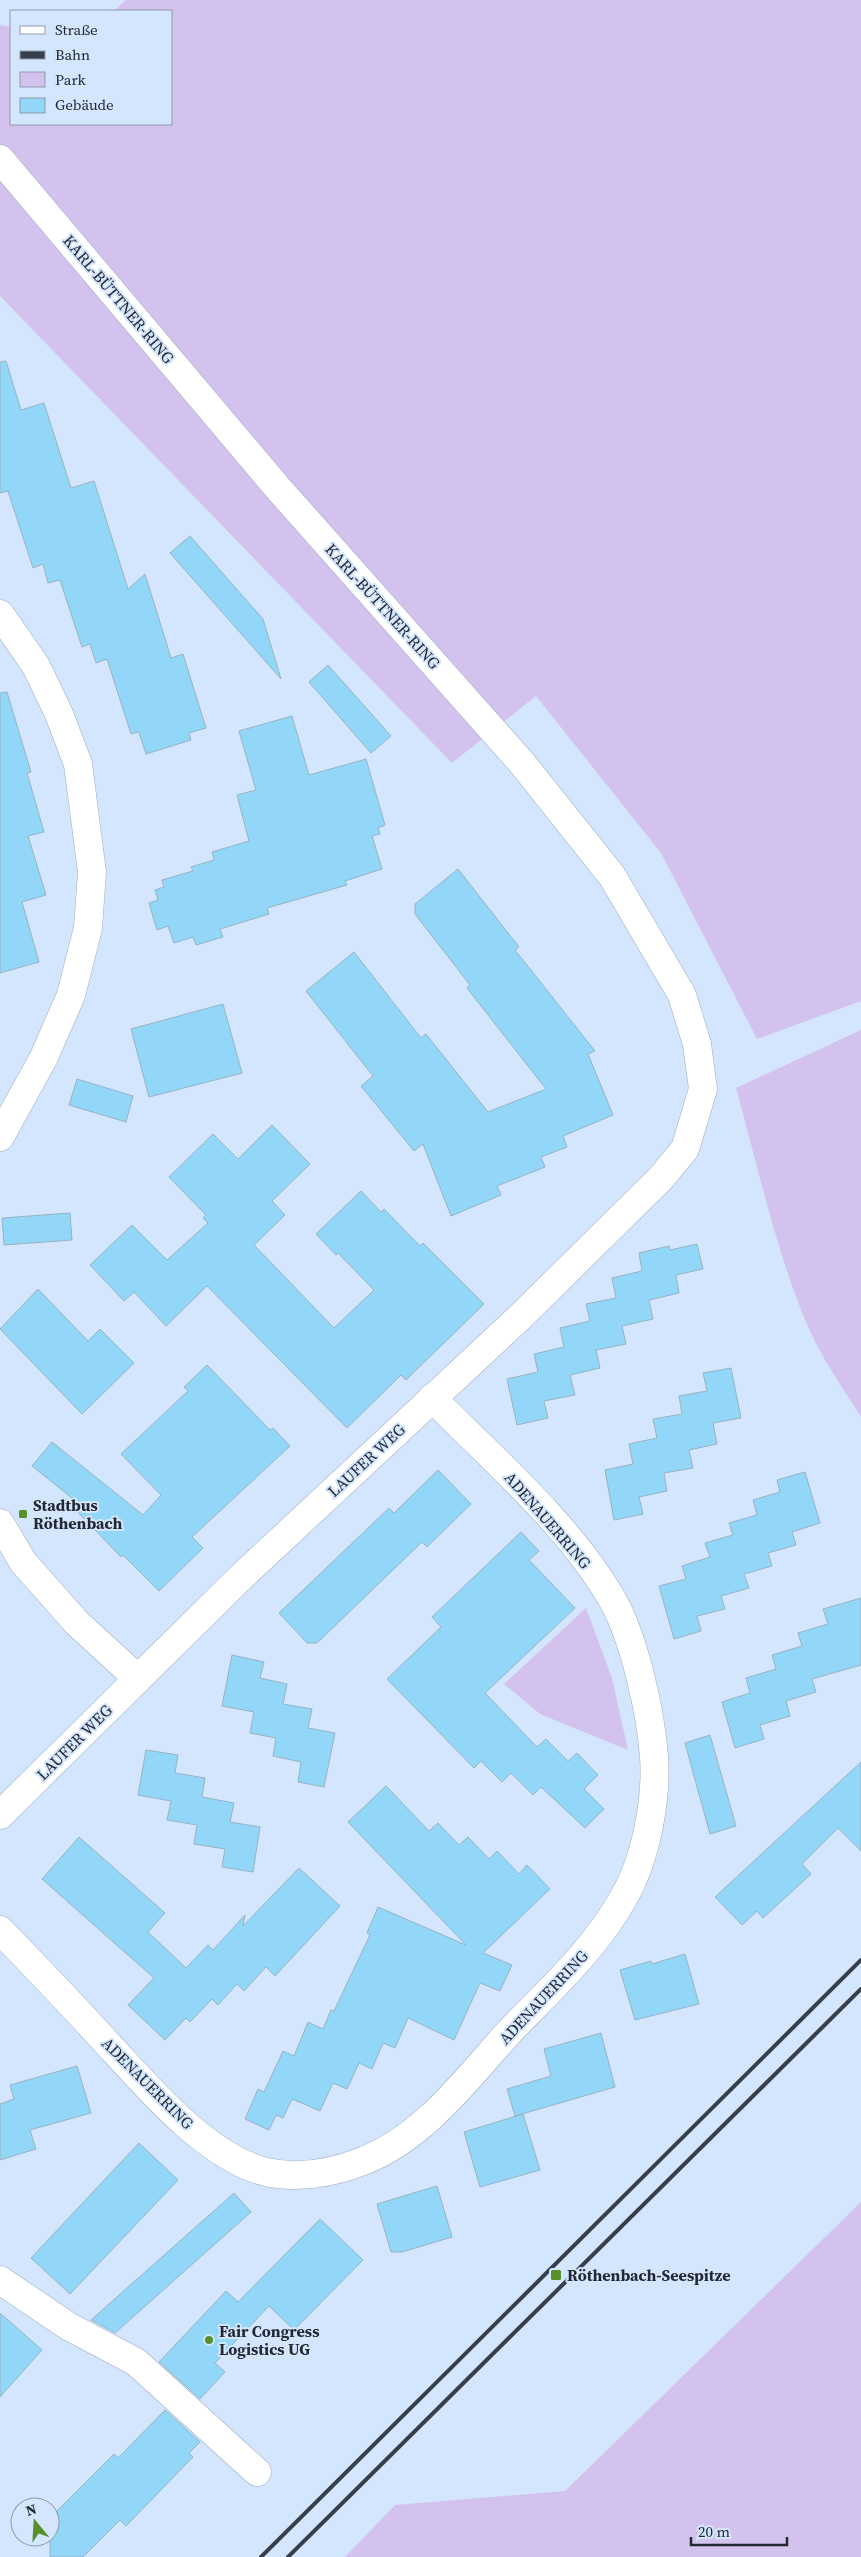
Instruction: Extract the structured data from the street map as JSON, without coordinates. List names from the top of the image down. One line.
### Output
{"streets":{"street":["KARL-BÜTTNER-RING","LAUFER WEG","ADENAUERRING"]},"crossings":[["KARL-BÜTTNER-RING","LAUFER WEG"],["LAUFER WEG","ADENAUERRING"]],"places":{"transit":["Stadtbus Röthenbach","Röthenbach-Seespitze"],"other":["Fair Congress Logistics UG"]},"legend":["Straße","Bahn","Park","Gebäude"],"scale_bar":"20 m","north":"top"}
